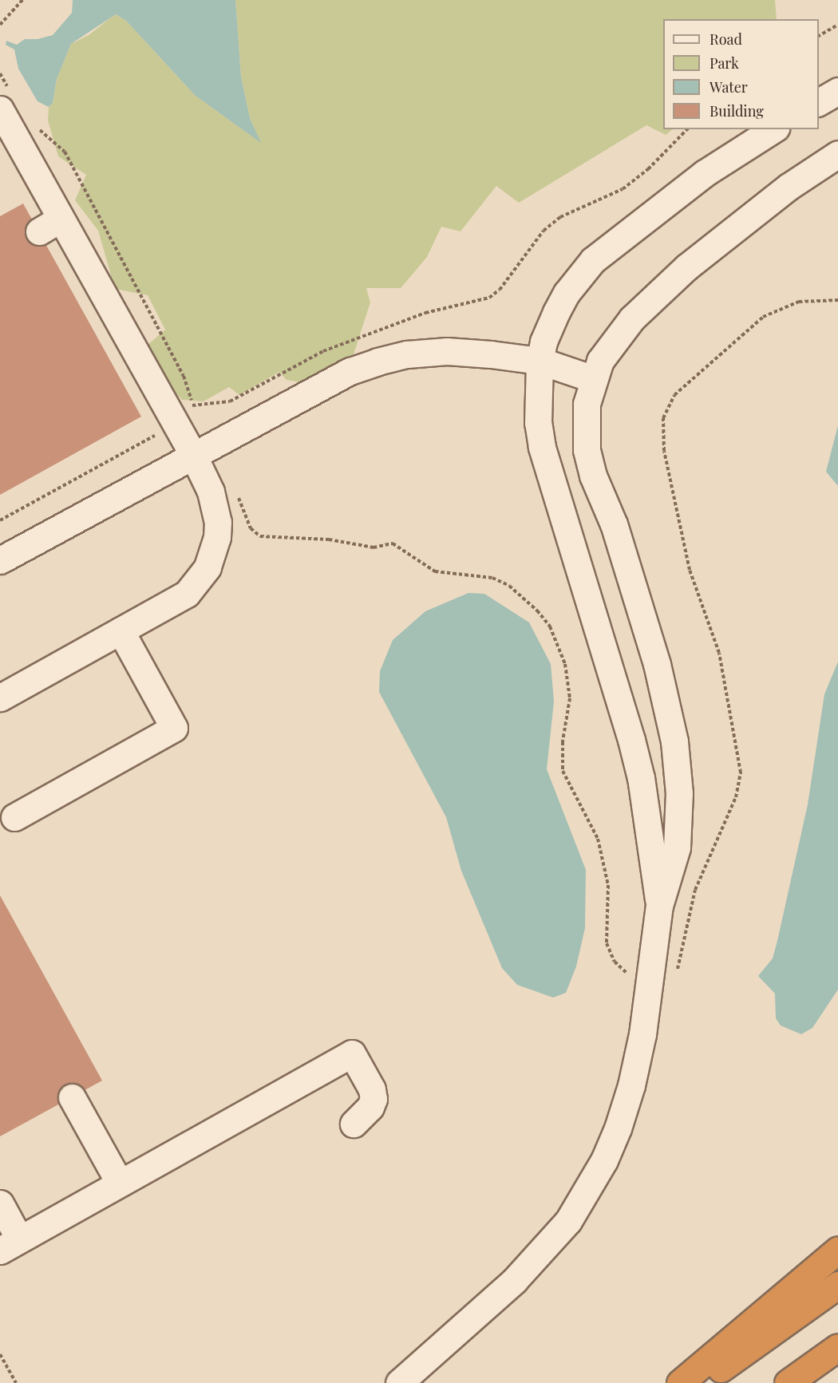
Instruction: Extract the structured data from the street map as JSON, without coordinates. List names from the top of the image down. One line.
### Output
{"legend":["Road","Park","Water","Building"]}
